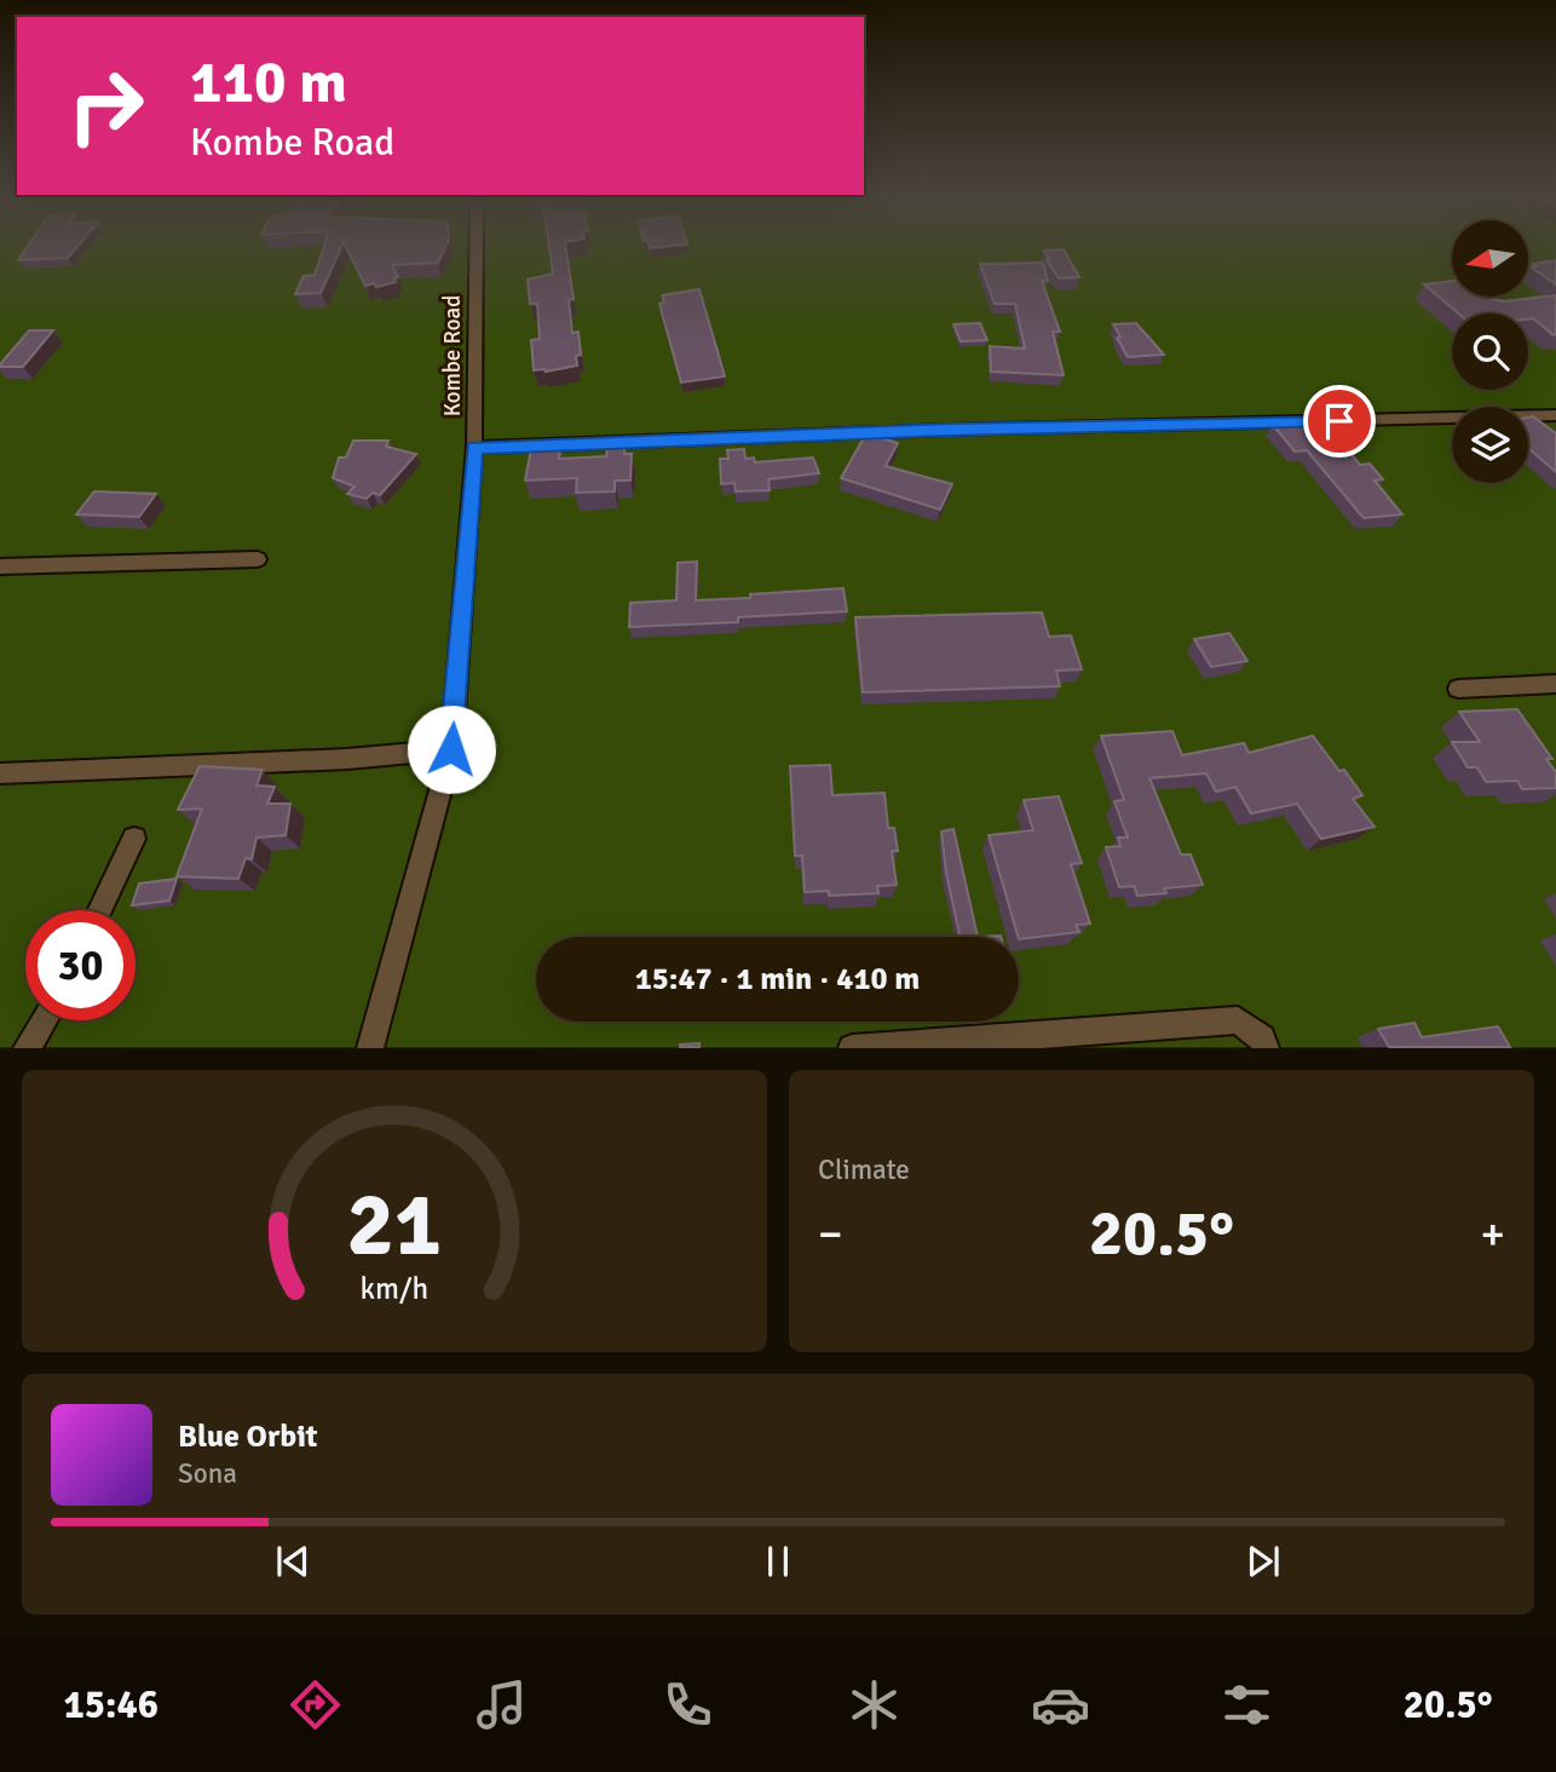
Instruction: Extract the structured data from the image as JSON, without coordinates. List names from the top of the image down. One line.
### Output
{"streets":{"street":["Kombe Road"]},"north":"left","page":{"turn":["110 m","Kombe Road"],"limit":"30","trip":"15:47 · 1 min · 410 m","tile":"Climate","heat":["−","20.5°","+"],"song":["Blue Orbit","Sona"],"tabs":["15:46","20.5°"],"gauge":["21","km/h"]}}
